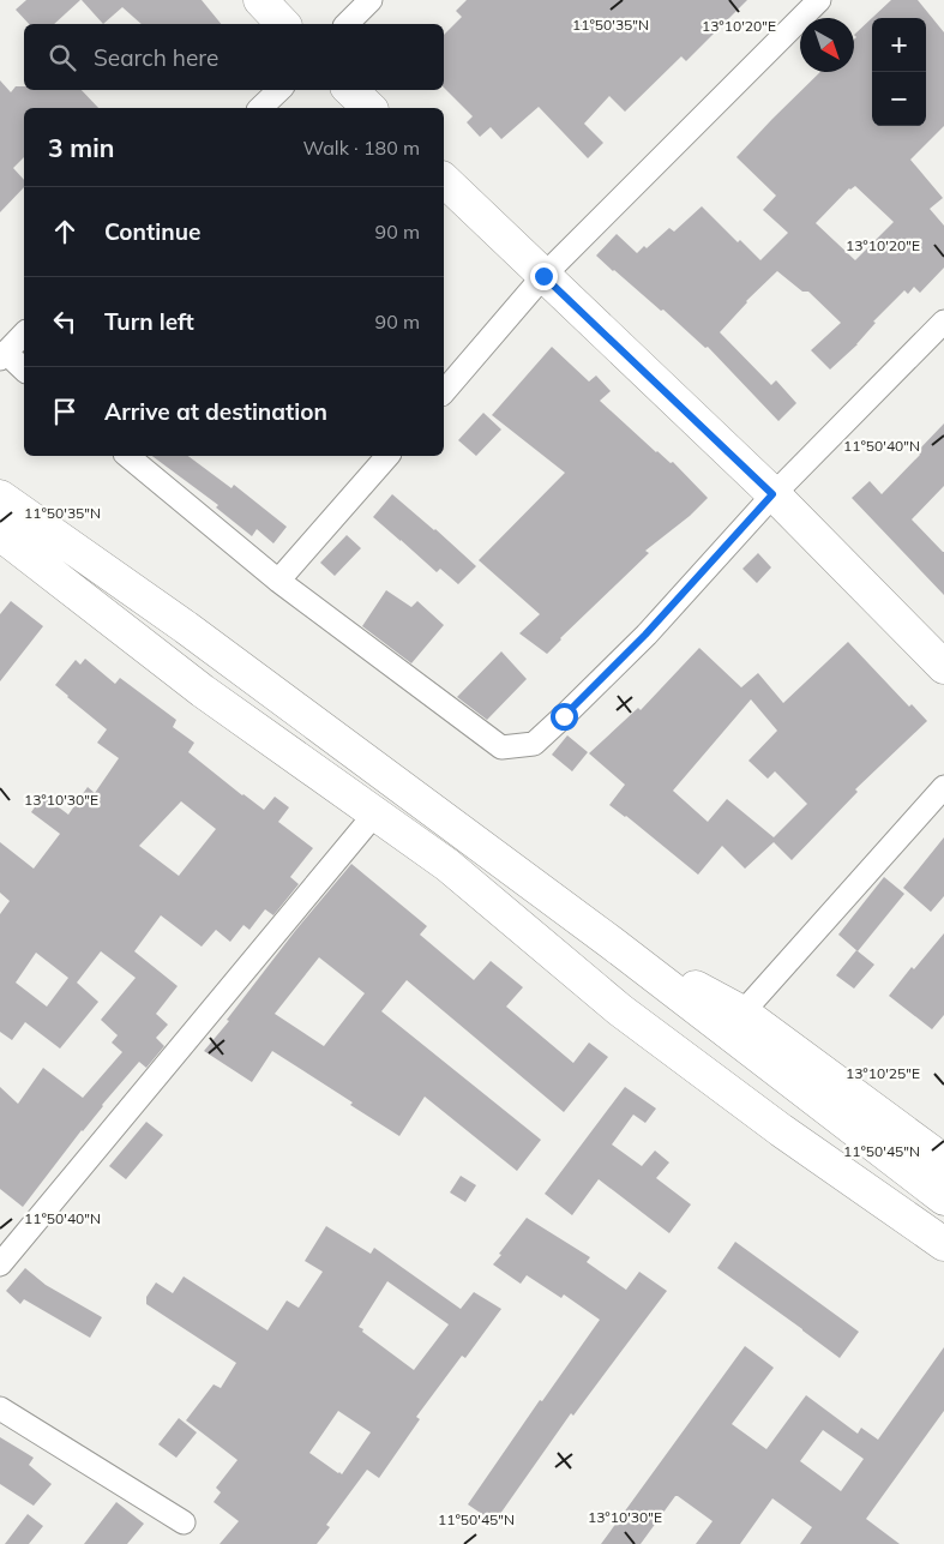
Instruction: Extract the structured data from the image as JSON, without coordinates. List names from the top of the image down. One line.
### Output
{"north":"bottom right","page":{"map_buttons":["+","−"],"search":"Search here","heading":["3 min","Walk · 180 m"],"list":[["Continue","90 m"],["Turn left","90 m"],"Arrive at destination"]},"coordinates":["11°50'35\"N","13°10'20\"E","11°50'40\"N","13°10'30\"E","13°10'25\"E","11°50'45\"N"]}
